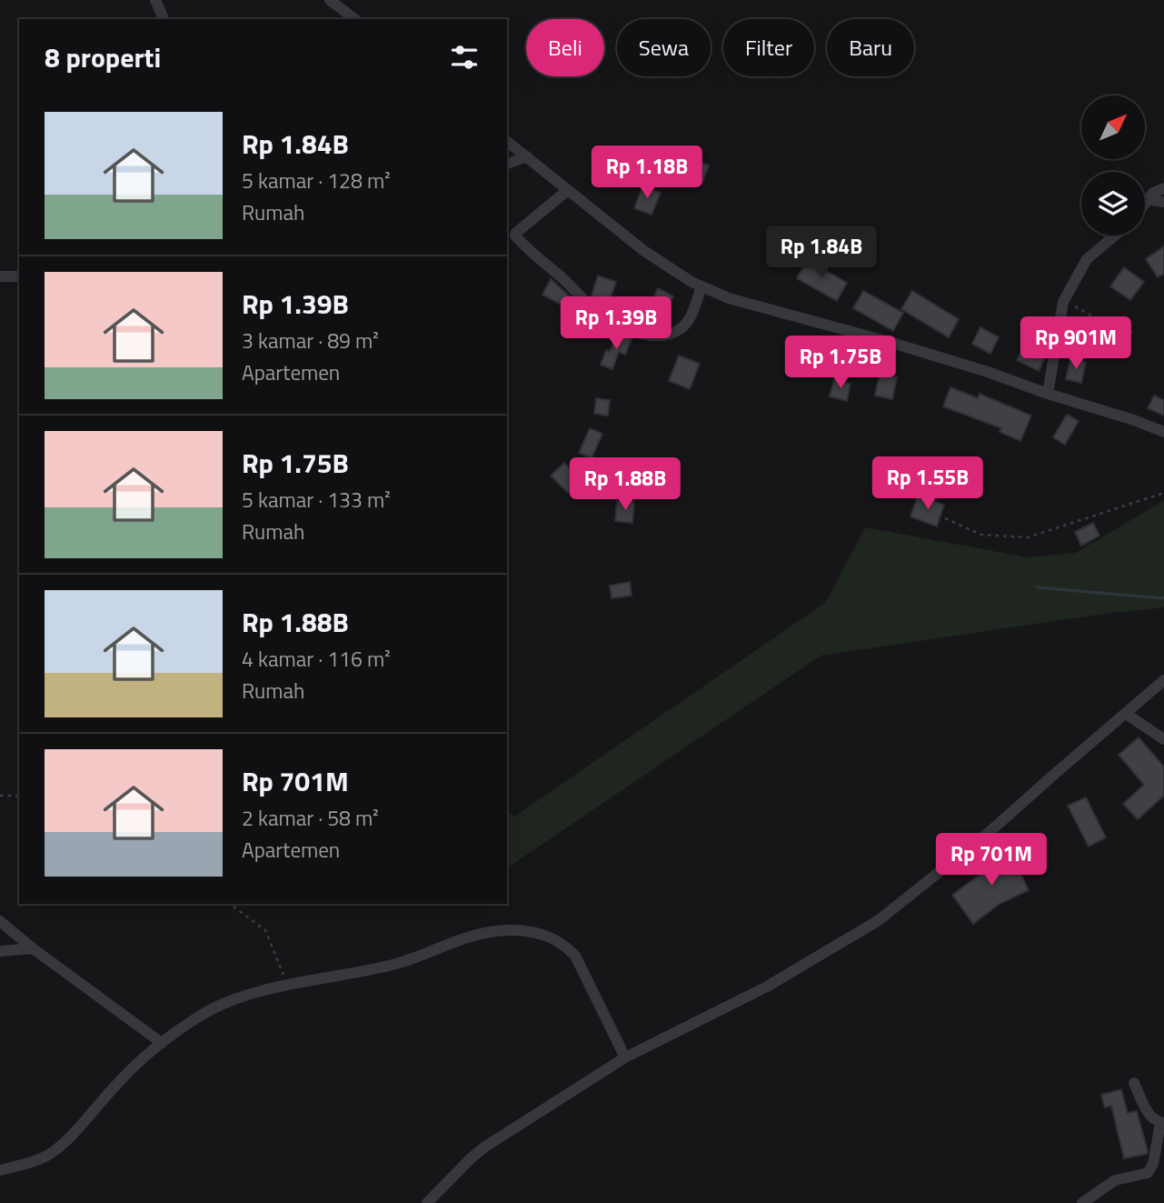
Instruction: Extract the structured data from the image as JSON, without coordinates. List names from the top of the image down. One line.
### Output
{"north":"top right","page":{"chip":["Beli","Sewa","Filter","Baru"],"heading":"8 properti","list":[{"name":"Rp 1.84B","note":"5 kamar · 128 m² · Rumah"},{"name":"Rp 1.39B","note":"3 kamar · 89 m² · Apartemen"},{"name":"Rp 1.75B","note":"5 kamar · 133 m² · Rumah"},{"name":"Rp 1.88B","note":"4 kamar · 116 m² · Rumah"},{"name":"Rp 701M","note":"2 kamar · 58 m² · Apartemen"}],"price":["Rp 1.18B","Rp 1.84B","Rp 1.39B","Rp 901M","Rp 1.75B","Rp 1.55B","Rp 1.88B","Rp 701M"]}}
